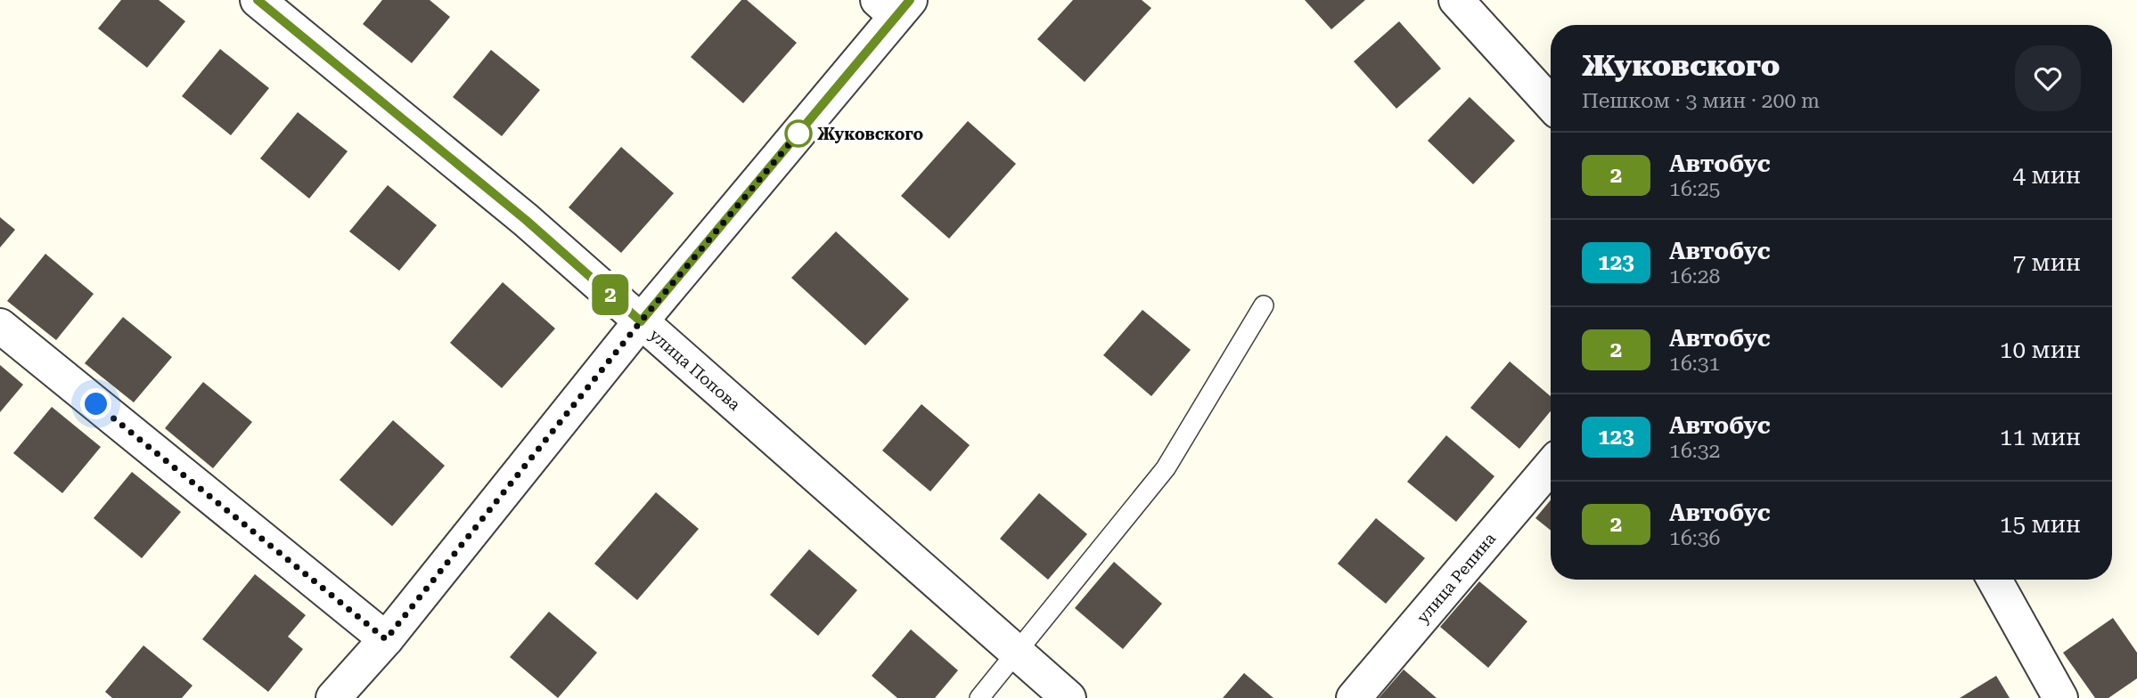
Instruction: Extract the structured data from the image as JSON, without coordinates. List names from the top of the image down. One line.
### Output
{"streets":{"street":["улица Попова","улица Репина"]},"places":["Жуковского"],"lines":["bus line 2"],"page":{"on_map":"2","heading":["Жуковского","Пешком · 3 мин · 200 m"],"list":[{"mark":"2","name":"Автобус","note":"16:25","value":"4 мин"},{"mark":"123","name":"Автобус","note":"16:28","value":"7 мин"},{"mark":"2","name":"Автобус","note":"16:31","value":"10 мин"},{"mark":"123","name":"Автобус","note":"16:32","value":"11 мин"},{"mark":"2","name":"Автобус","note":"16:36","value":"15 мин"}]}}
